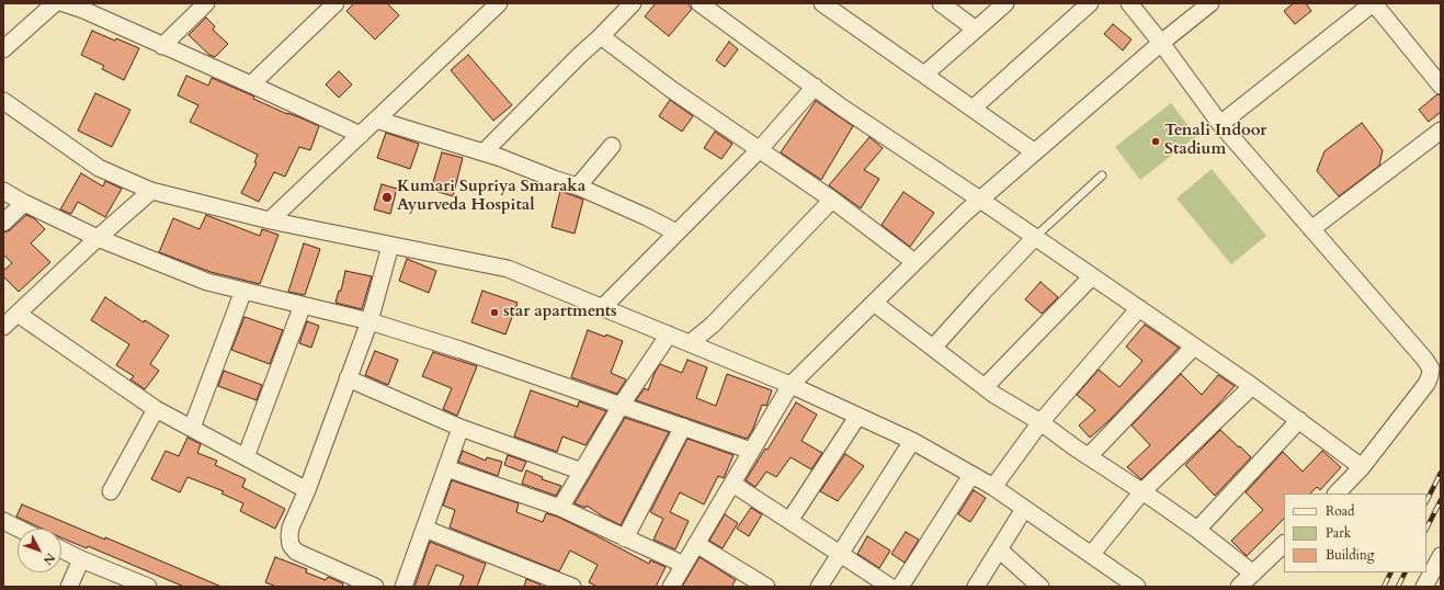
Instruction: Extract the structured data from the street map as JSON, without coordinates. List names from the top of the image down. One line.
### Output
{"places":["Tenali Indoor Stadium","Kumari Supriya Smaraka Ayurveda Hospital","star apartments"],"legend":["Road","Park","Building"],"north":"bottom right"}
